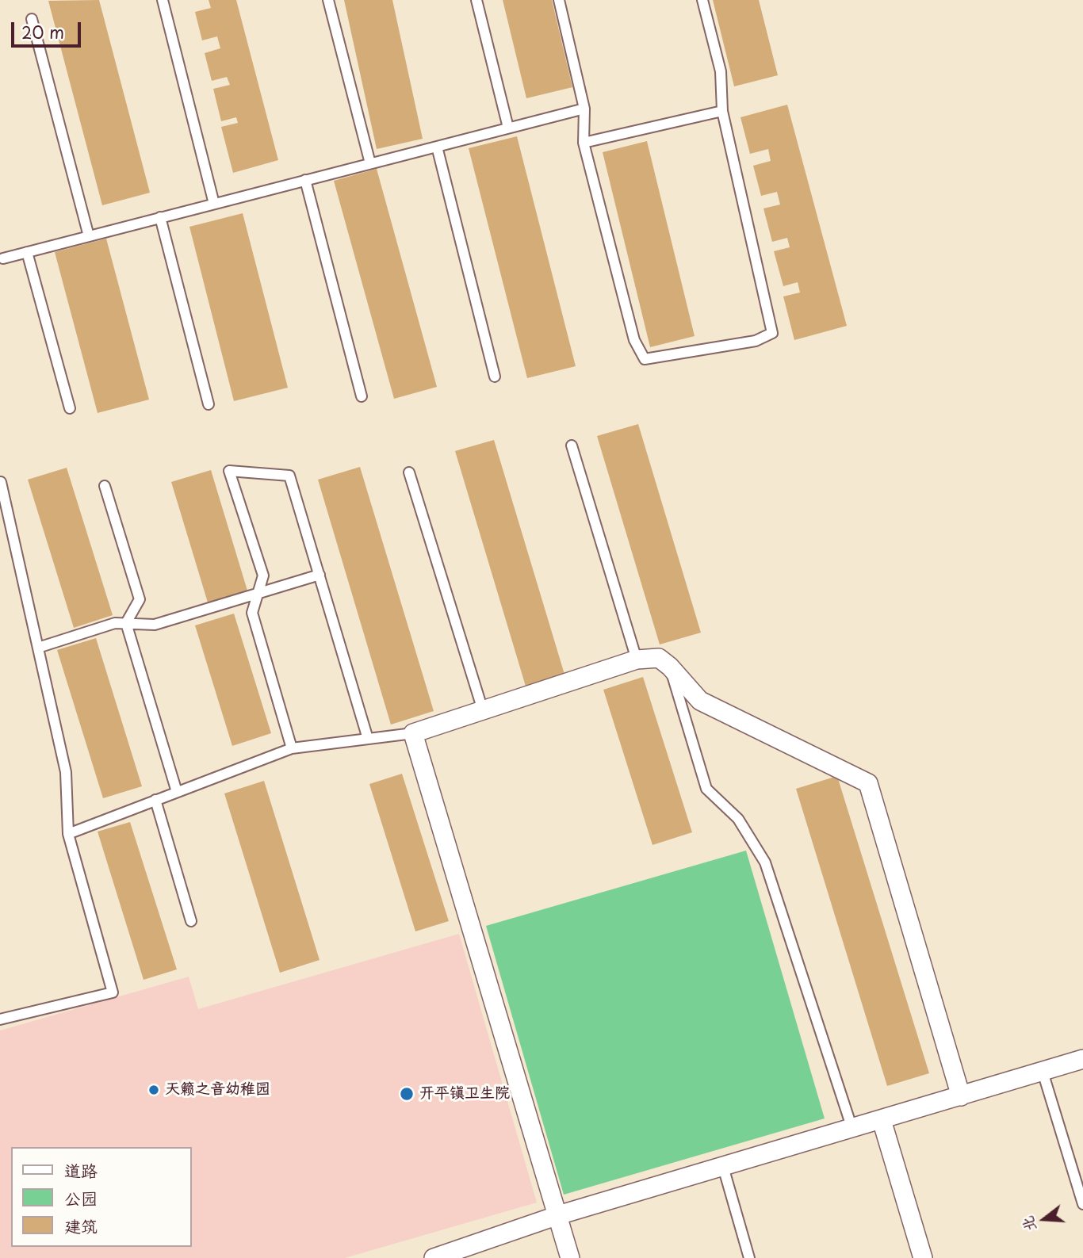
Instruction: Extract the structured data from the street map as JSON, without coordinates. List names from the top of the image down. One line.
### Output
{"places":["天籁之音幼稚园","开平镇卫生院"],"legend":["道路","公园","建筑"],"scale_bar":"20 m","north":"left"}
